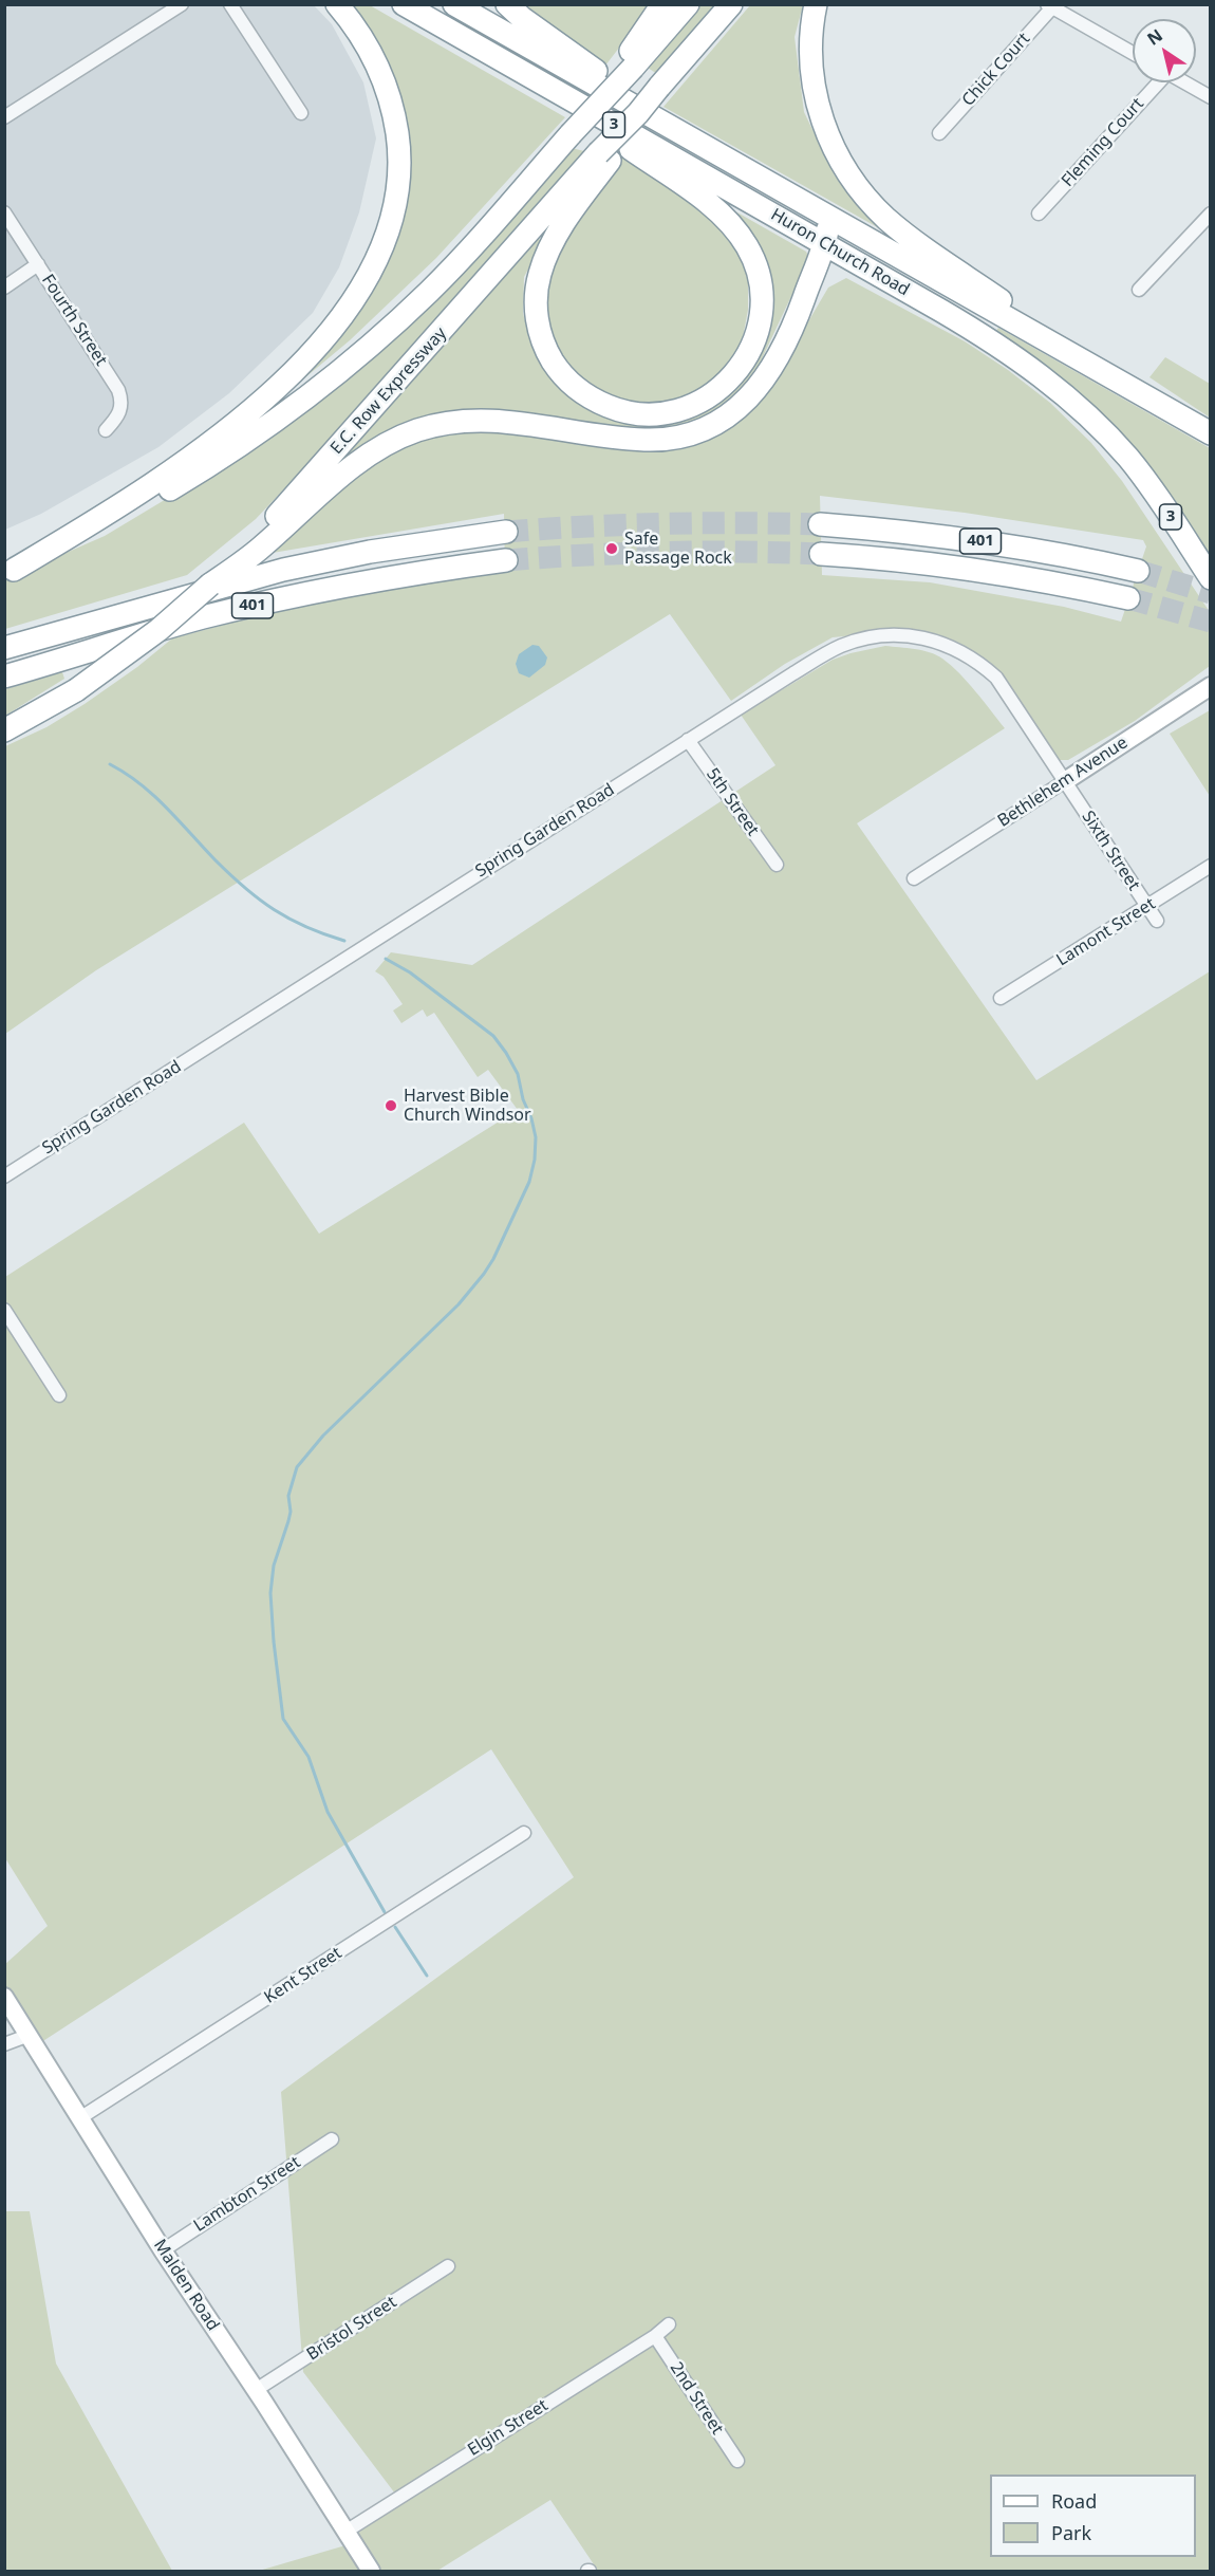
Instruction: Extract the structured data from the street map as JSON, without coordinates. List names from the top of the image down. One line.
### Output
{"streets":{"highway":["3","Huron Church Road","E.C. Row Expressway","401"],"main road":["Bethlehem Avenue","Malden Road"],"street":["Chick Court","Fleming Court","Fourth Street","5th Street","Spring Garden Road","Sixth Street","Lamont Street","Kent Street","Lambton Street","Bristol Street","2nd Street","Elgin Street"]},"crossings":[["Bethlehem Avenue","Spring Garden Road"],["Bethlehem Avenue","Sixth Street"],["5th Street","Spring Garden Road"],["Spring Garden Road","Sixth Street"],["Sixth Street","Lamont Street"],["Kent Street","Malden Road"],["Lambton Street","Malden Road"],["Malden Road","Bristol Street"],["Malden Road","Elgin Street"],["2nd Street","Elgin Street"]],"places":["Safe Passage Rock","Harvest Bible Church Windsor"],"legend":["Road","Park"],"north":"top left"}
